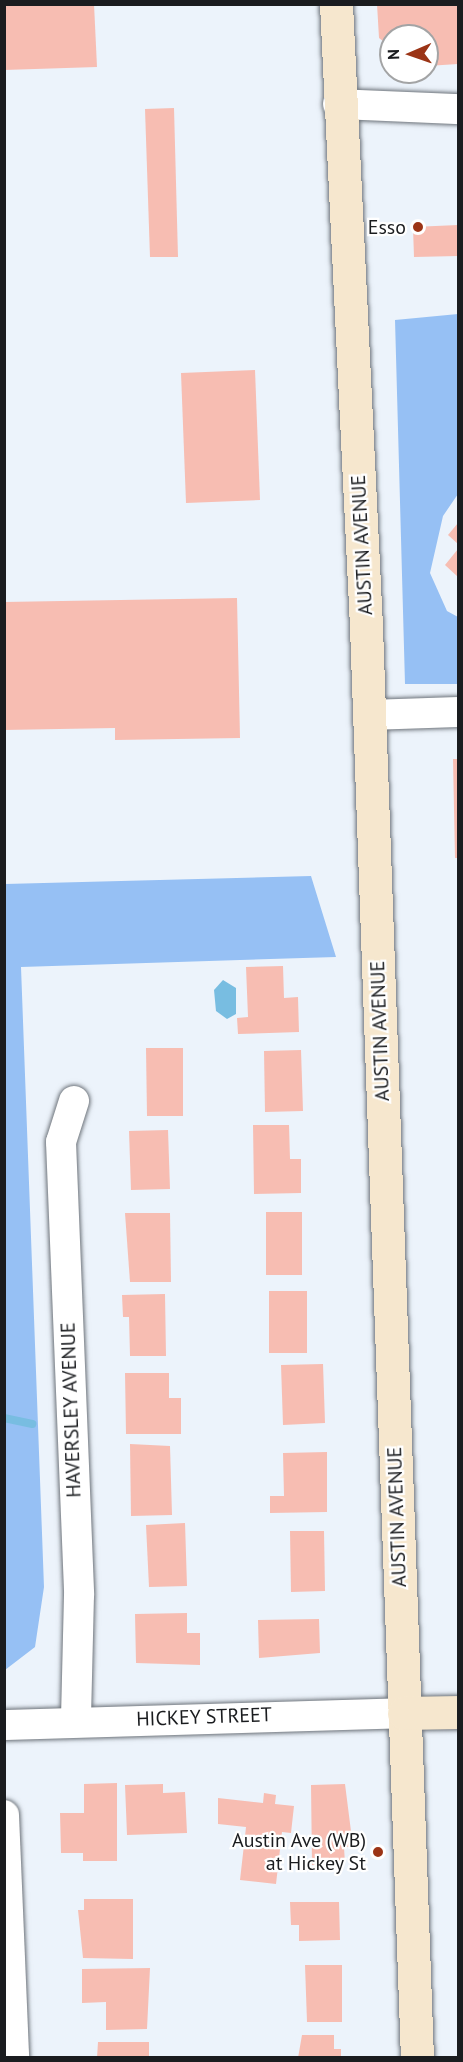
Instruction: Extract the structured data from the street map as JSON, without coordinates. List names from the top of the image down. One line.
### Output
{"streets":{"main road":["AUSTIN AVENUE"],"street":["HAVERSLEY AVENUE","HICKEY STREET"]},"crossings":[["AUSTIN AVENUE","HICKEY STREET"],["HAVERSLEY AVENUE","HICKEY STREET"]],"places":["Esso","Austin Ave (WB) at Hickey St"],"north":"left"}
